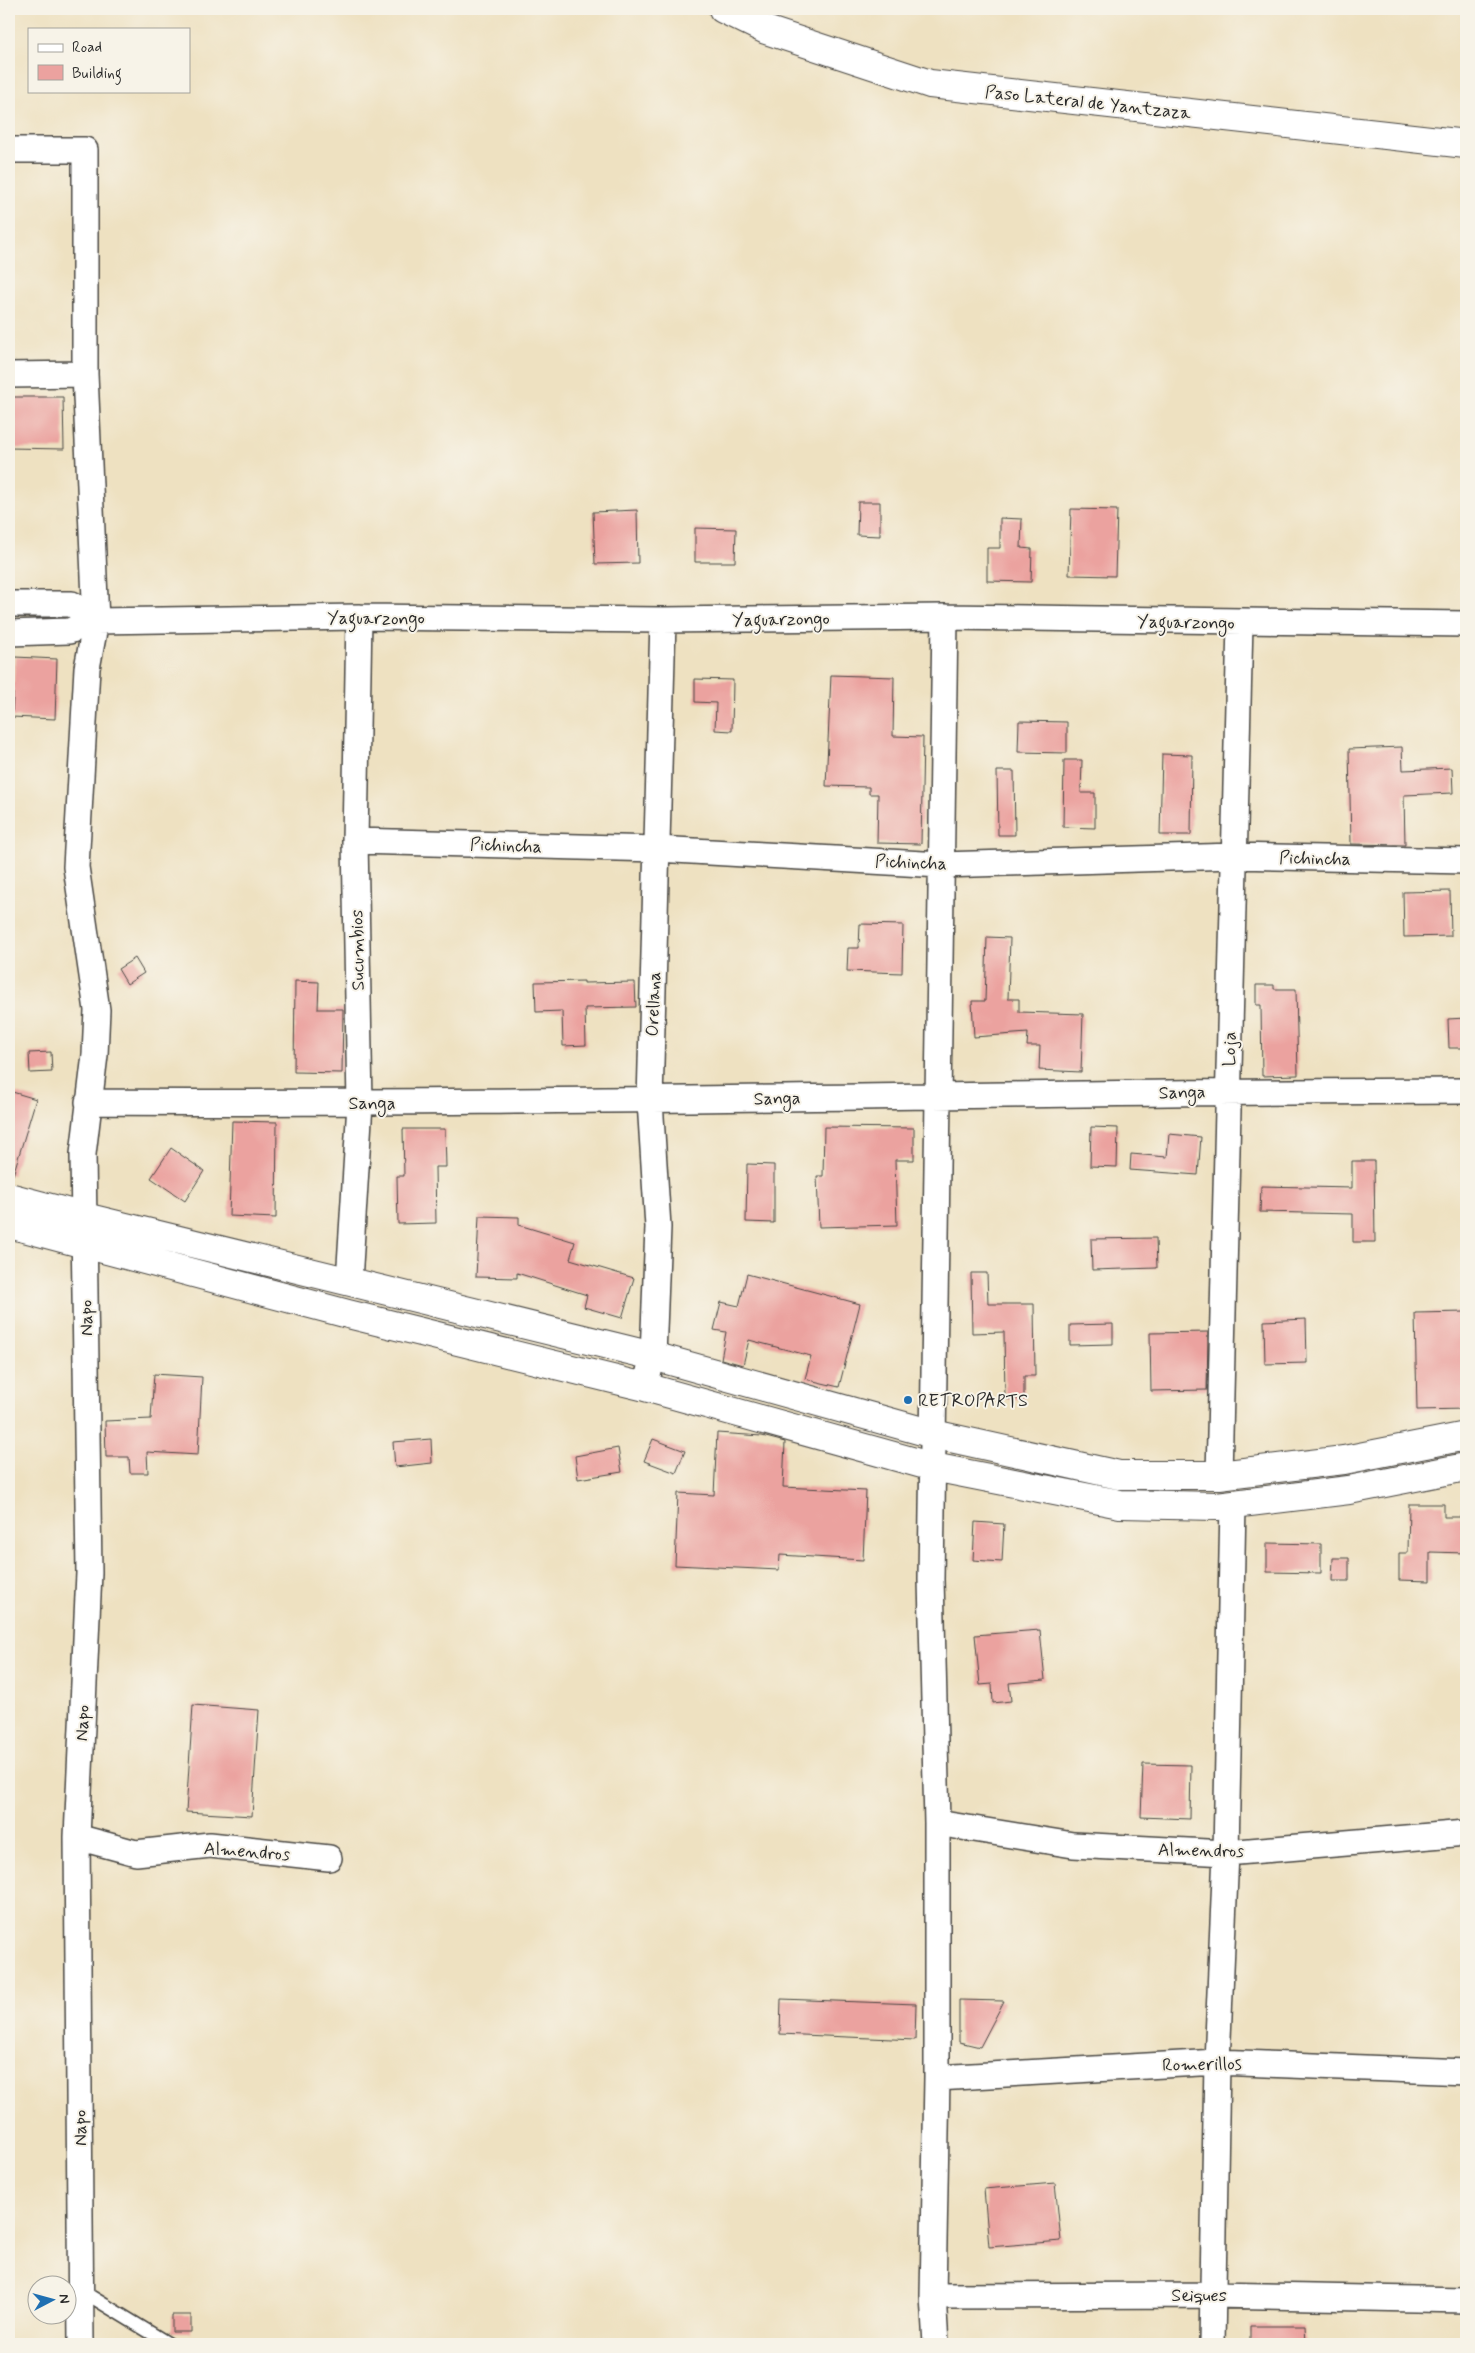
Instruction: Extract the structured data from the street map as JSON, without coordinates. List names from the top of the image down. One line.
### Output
{"streets":{"main road":["Paso Lateral de Yantzaza"],"street":["Yaguarzongo","Pichincha","Sucumbios","Orellana","Loja","Sanga","Napo","Almendros","Romerillos","Seiques"]},"crossings":[["Yaguarzongo","Sucumbios"],["Yaguarzongo","Orellana"],["Yaguarzongo","Loja"],["Yaguarzongo","Napo"],["Pichincha","Sucumbios"],["Pichincha","Orellana"],["Pichincha","Loja"],["Sucumbios","Sanga"],["Orellana","Sanga"],["Loja","Sanga"],["Sanga","Napo"],["Napo","Almendros"]],"places":["RETROPARTS"],"legend":["Road","Building"],"north":"right"}
